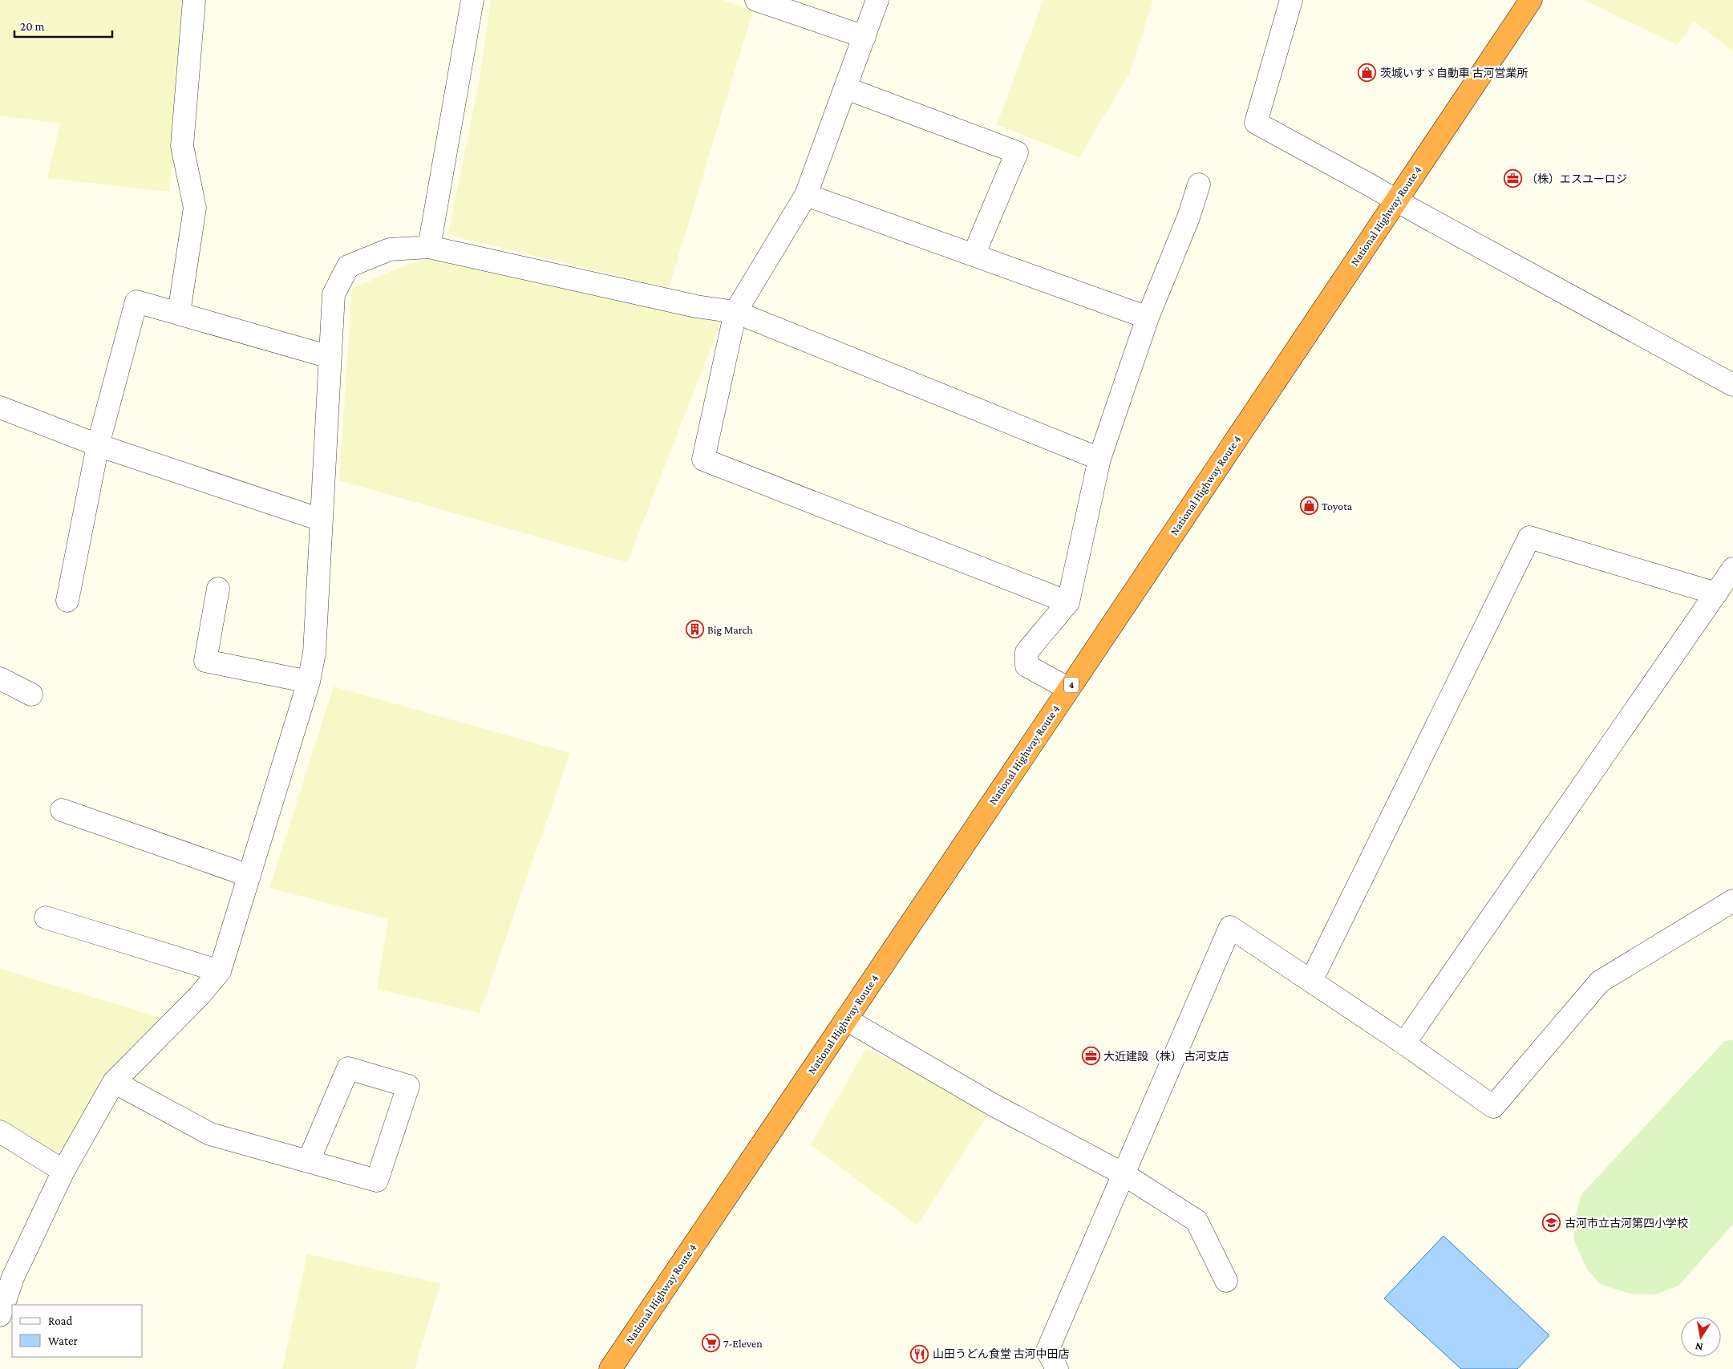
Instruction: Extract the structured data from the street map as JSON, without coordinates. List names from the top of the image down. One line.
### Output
{"streets":{"highway":["National Highway Route 4","4"]},"places":{"shop":["茨城いすゞ自動車 古河営業所","Toyota"],"office":["（株）エスユーロジ","大近建設（株） 古河支店"],"building":["Big March"],"school or university":["古河市立古河第四小学校"],"supermarket":["7-Eleven"],"restaurant":["山田うどん食堂 古河中田店"]},"legend":["Road","Water"],"scale_bar":"20 m","north":"bottom"}
